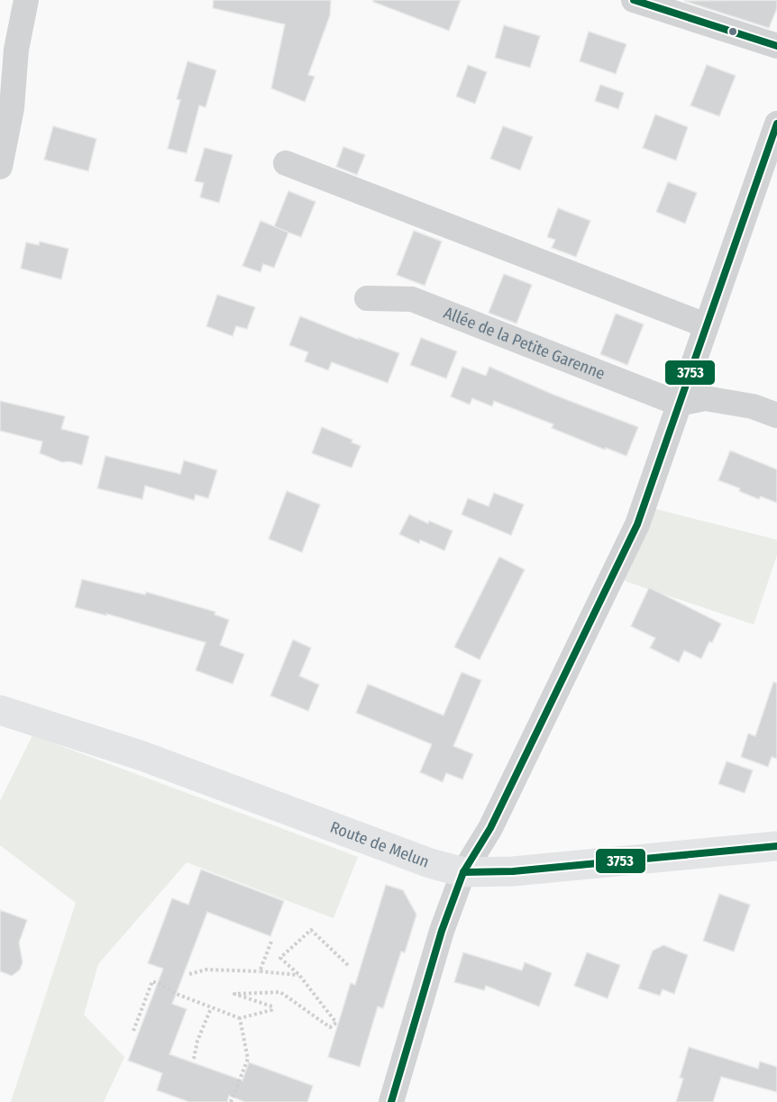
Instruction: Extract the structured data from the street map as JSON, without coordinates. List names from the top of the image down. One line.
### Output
{"streets":{"main road":["Route de Melun"],"street":["Allée de la Petite Garenne"]},"lines":["transit line 3753"]}
